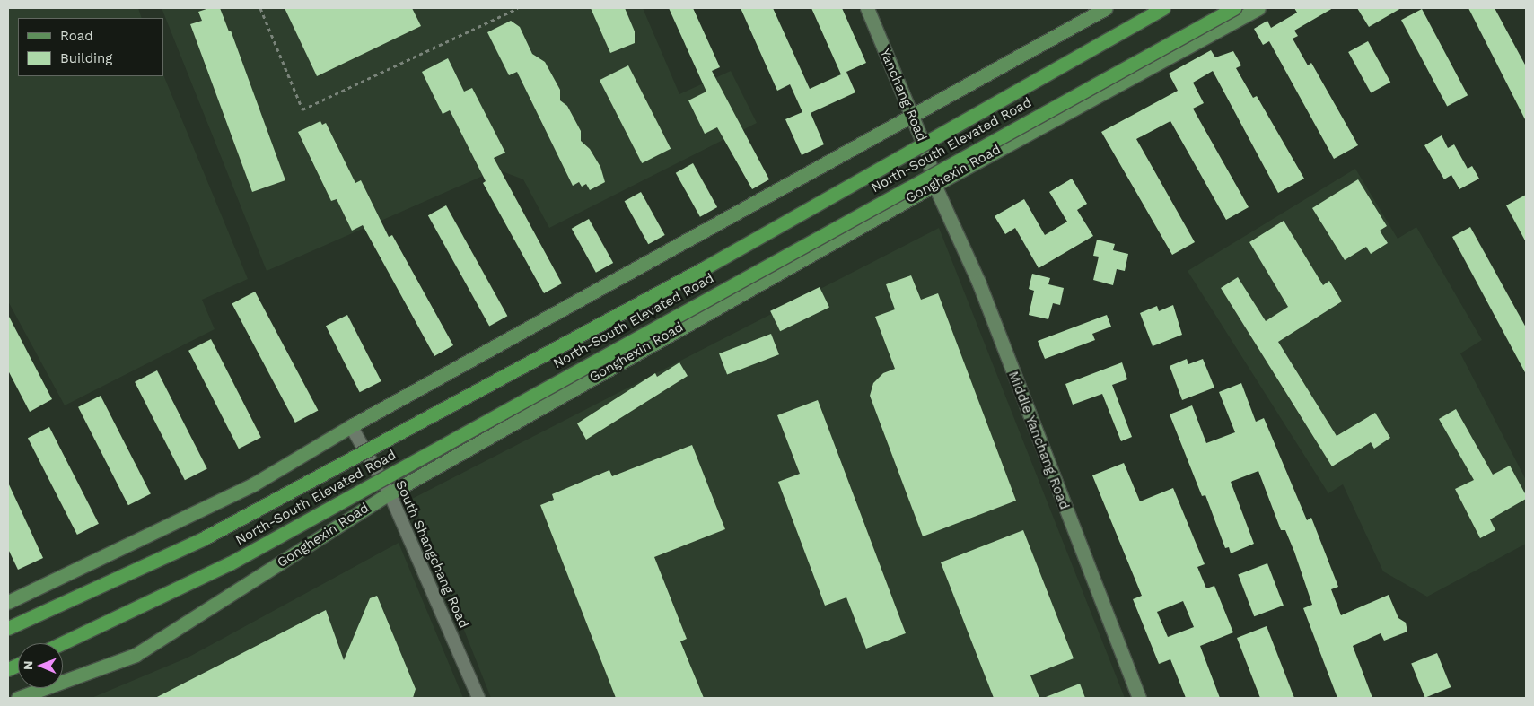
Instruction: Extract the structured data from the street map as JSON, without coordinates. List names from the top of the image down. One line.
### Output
{"streets":{"highway":["North-South Elevated Road"],"main road":["Gonghexin Road"],"street":["Yanchang Road","Middle Yanchang Road","South Shangchang Road"]},"crossings":[["Yanchang Road","Gonghexin Road"],["Yanchang Road","Middle Yanchang Road"],["Gonghexin Road","Middle Yanchang Road"],["Gonghexin Road","South Shangchang Road"]],"legend":["Road","Building"],"north":"left"}
